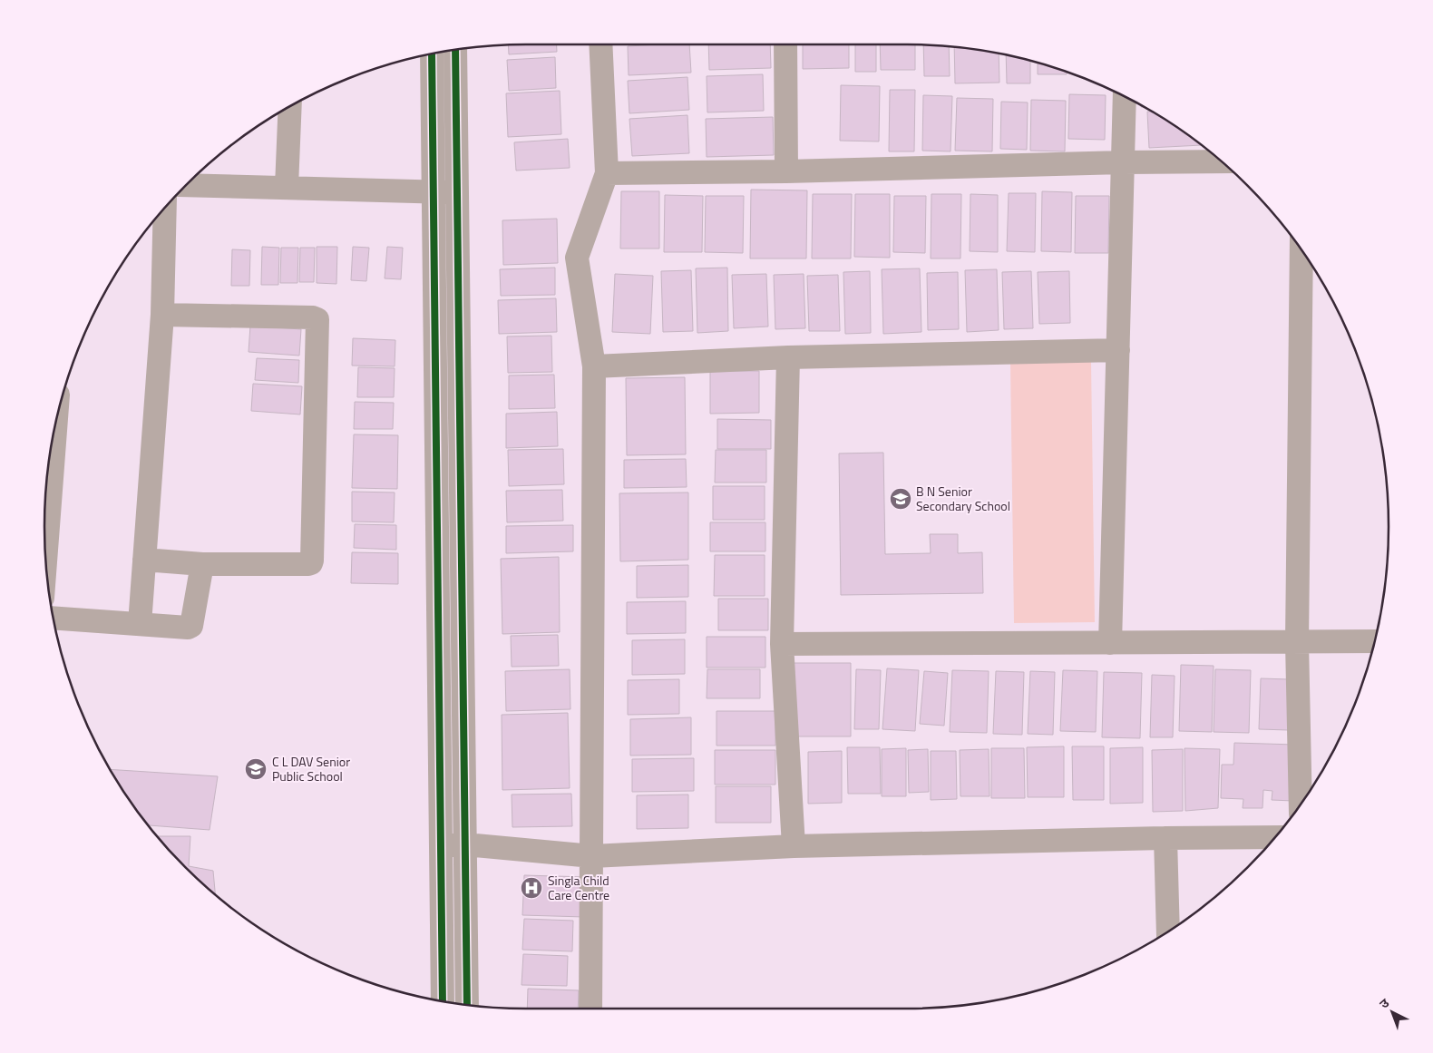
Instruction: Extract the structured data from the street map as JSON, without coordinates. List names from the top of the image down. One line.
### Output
{"places":{"school or university":["B N Senior Secondary School","C L DAV Senior Public School"],"hospital":["Singla Child Care Centre"]},"north":"top left"}
